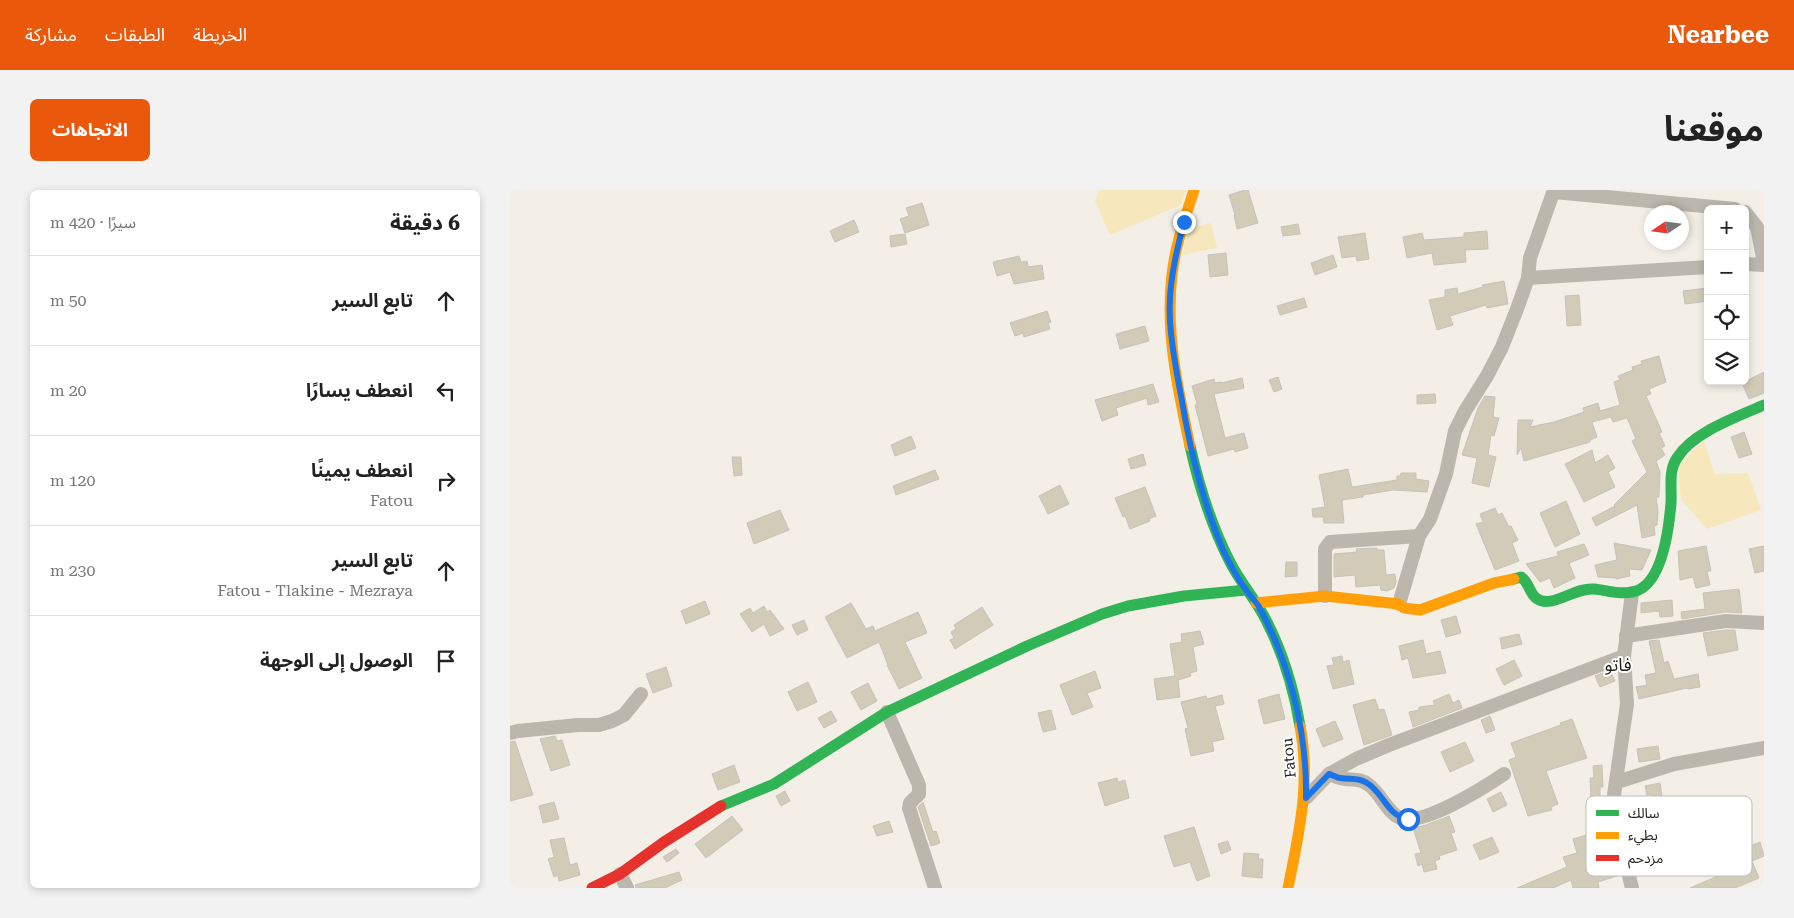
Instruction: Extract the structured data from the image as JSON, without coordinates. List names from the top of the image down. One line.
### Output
{"streets":{"street":["Fatou"]},"districts":["فاتو"],"legend":["سالك","بطيء","مزدحم"],"north":"left","page":{"header":"Nearbee","nav":["الخريطة","الطبقات","مشاركة"],"title":"موقعنا","buttons":"الاتجاهات","heading":["6 دقيقة","سيرًا · 420 m"],"map_buttons":["+","−"],"list":[["تابع السير","50 m"],["انعطف يسارًا","20 m"],["انعطف يمينًا","Fatou","120 m"],["تابع السير","Fatou - Tlakine - Mezraya","230 m"],"الوصول إلى الوجهة"]}}
